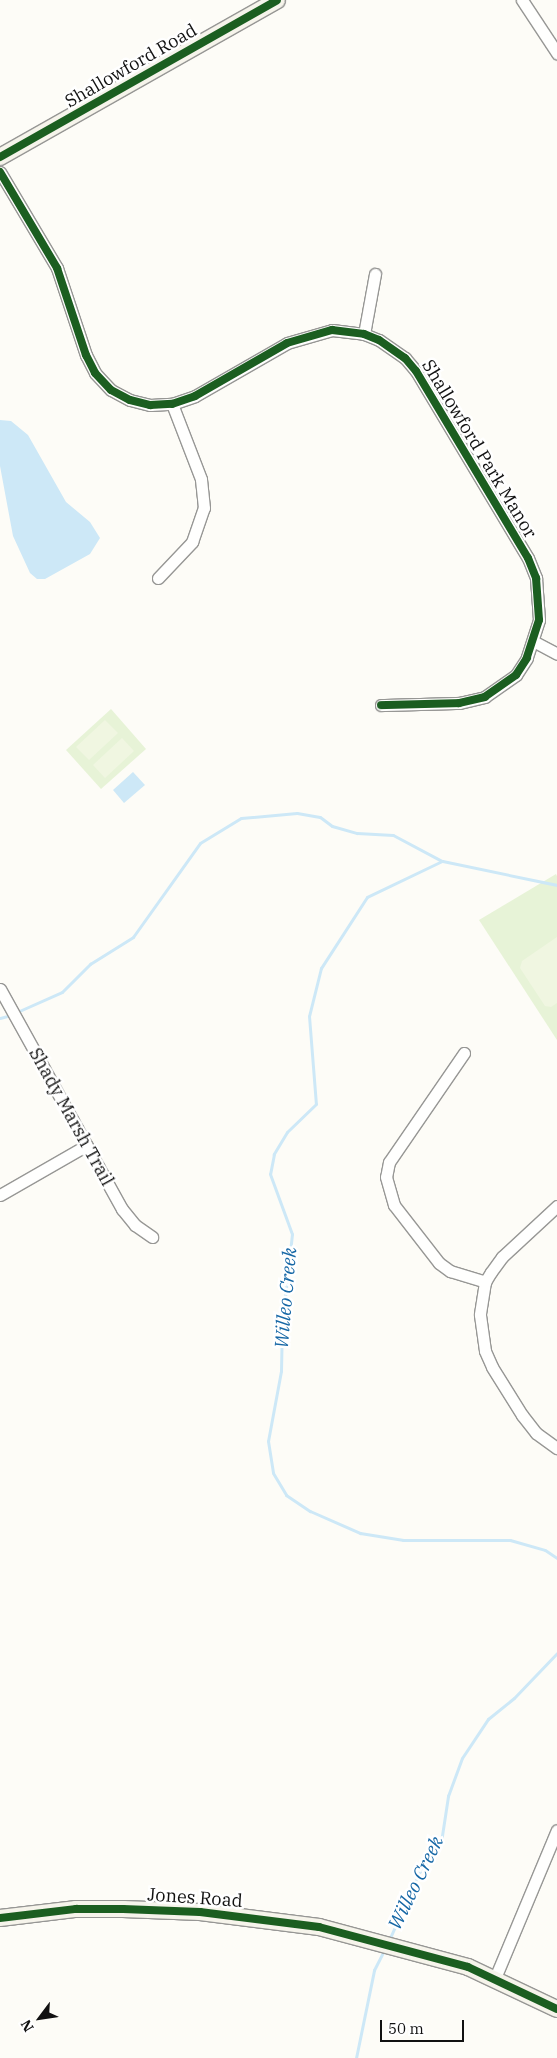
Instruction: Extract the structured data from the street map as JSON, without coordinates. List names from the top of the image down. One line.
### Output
{"streets":{"street":["Shallowford Road","Shallowford Park Manor","Shady Marsh Trail","Jones Road"]},"water":["Willeo Creek"],"scale_bar":"50 m","north":"bottom left"}
